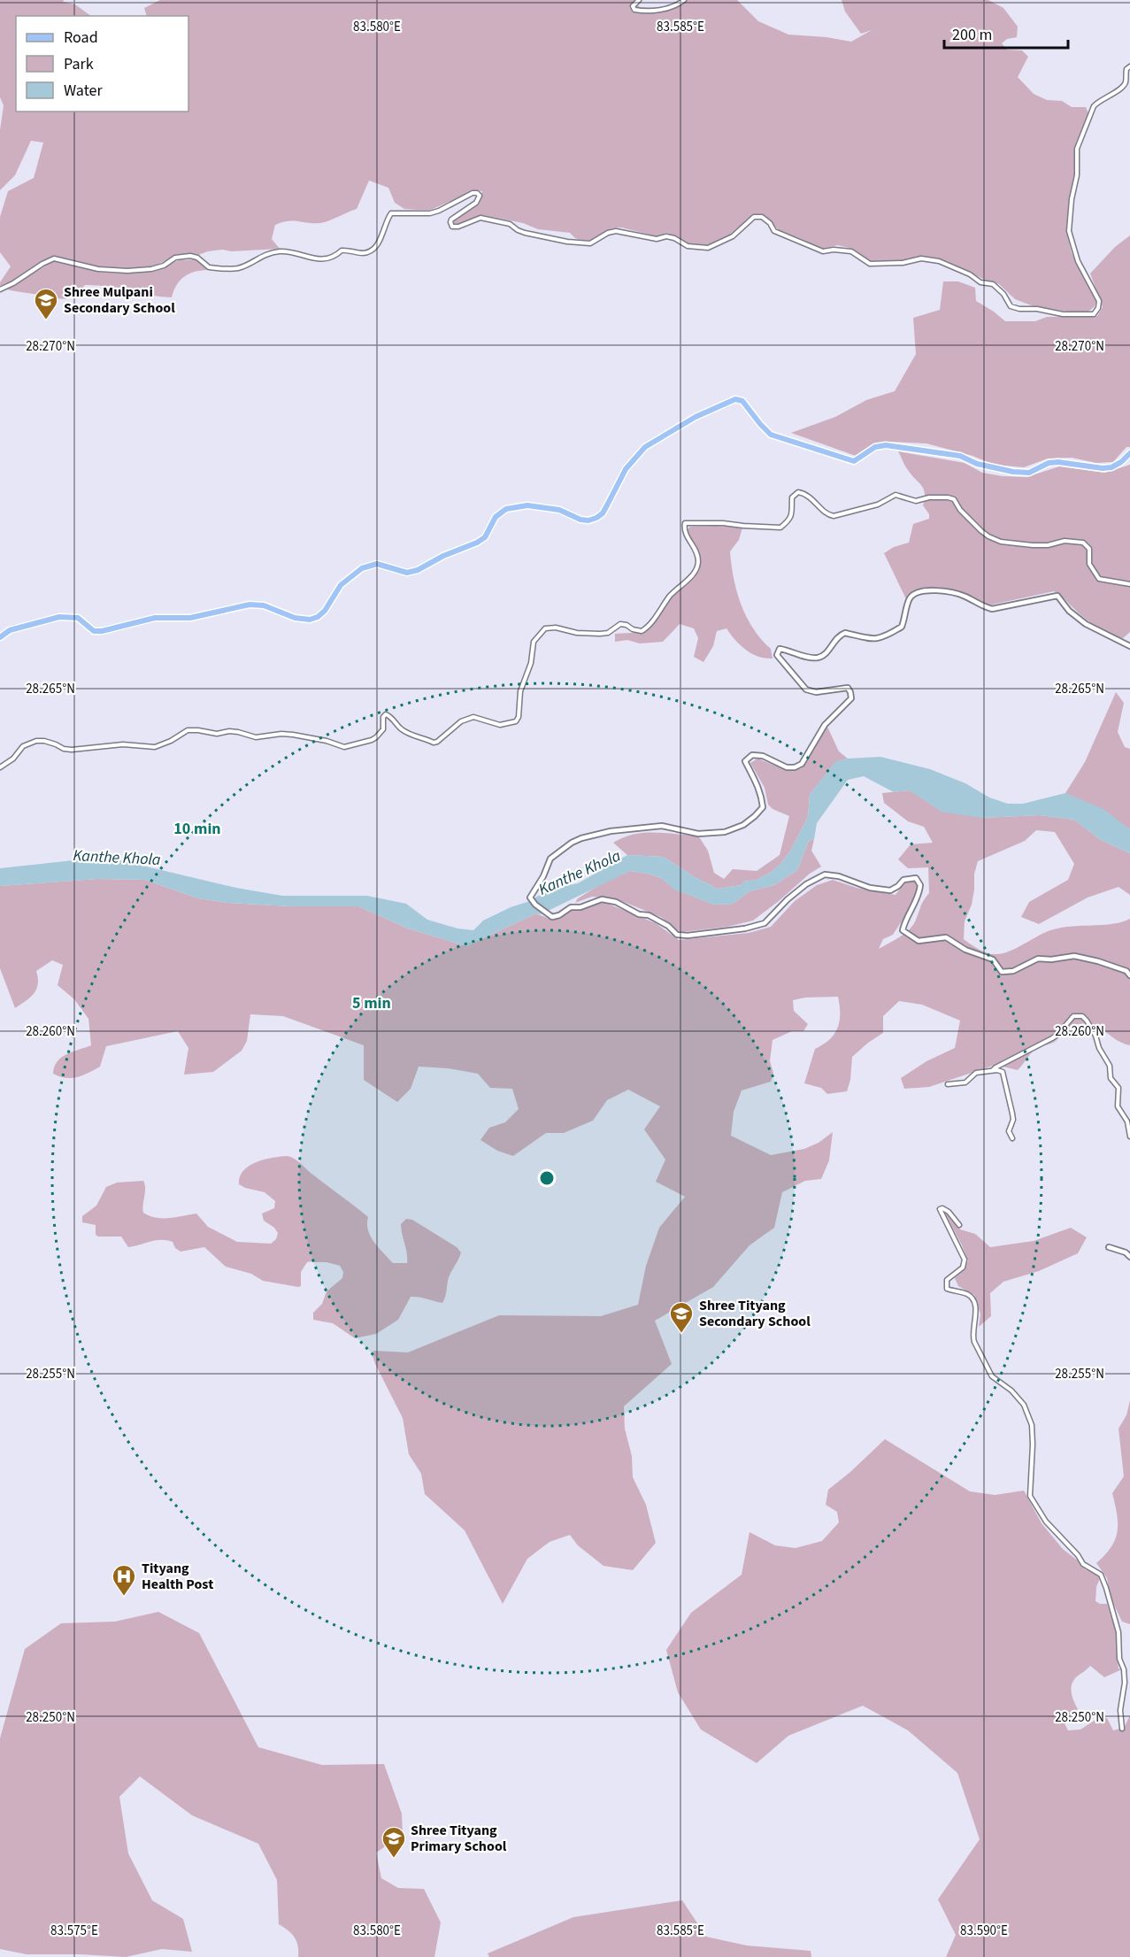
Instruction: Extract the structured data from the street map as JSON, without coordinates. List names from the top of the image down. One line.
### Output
{"water":["Kanthe Khola"],"places":{"school or university":["Shree Mulpani Secondary School","Shree Tityang Secondary School","Shree Tityang Primary School"],"hospital":["Tityang Health Post"]},"legend":["Road","Park","Water"],"scale_bar":"200 m","coordinates":["83.580°E","83.585°E","28.270°N","28.265°N","28.260°N","28.255°N","28.250°N","83.575°E","83.590°E"],"rings":["10 min","5 min"]}
